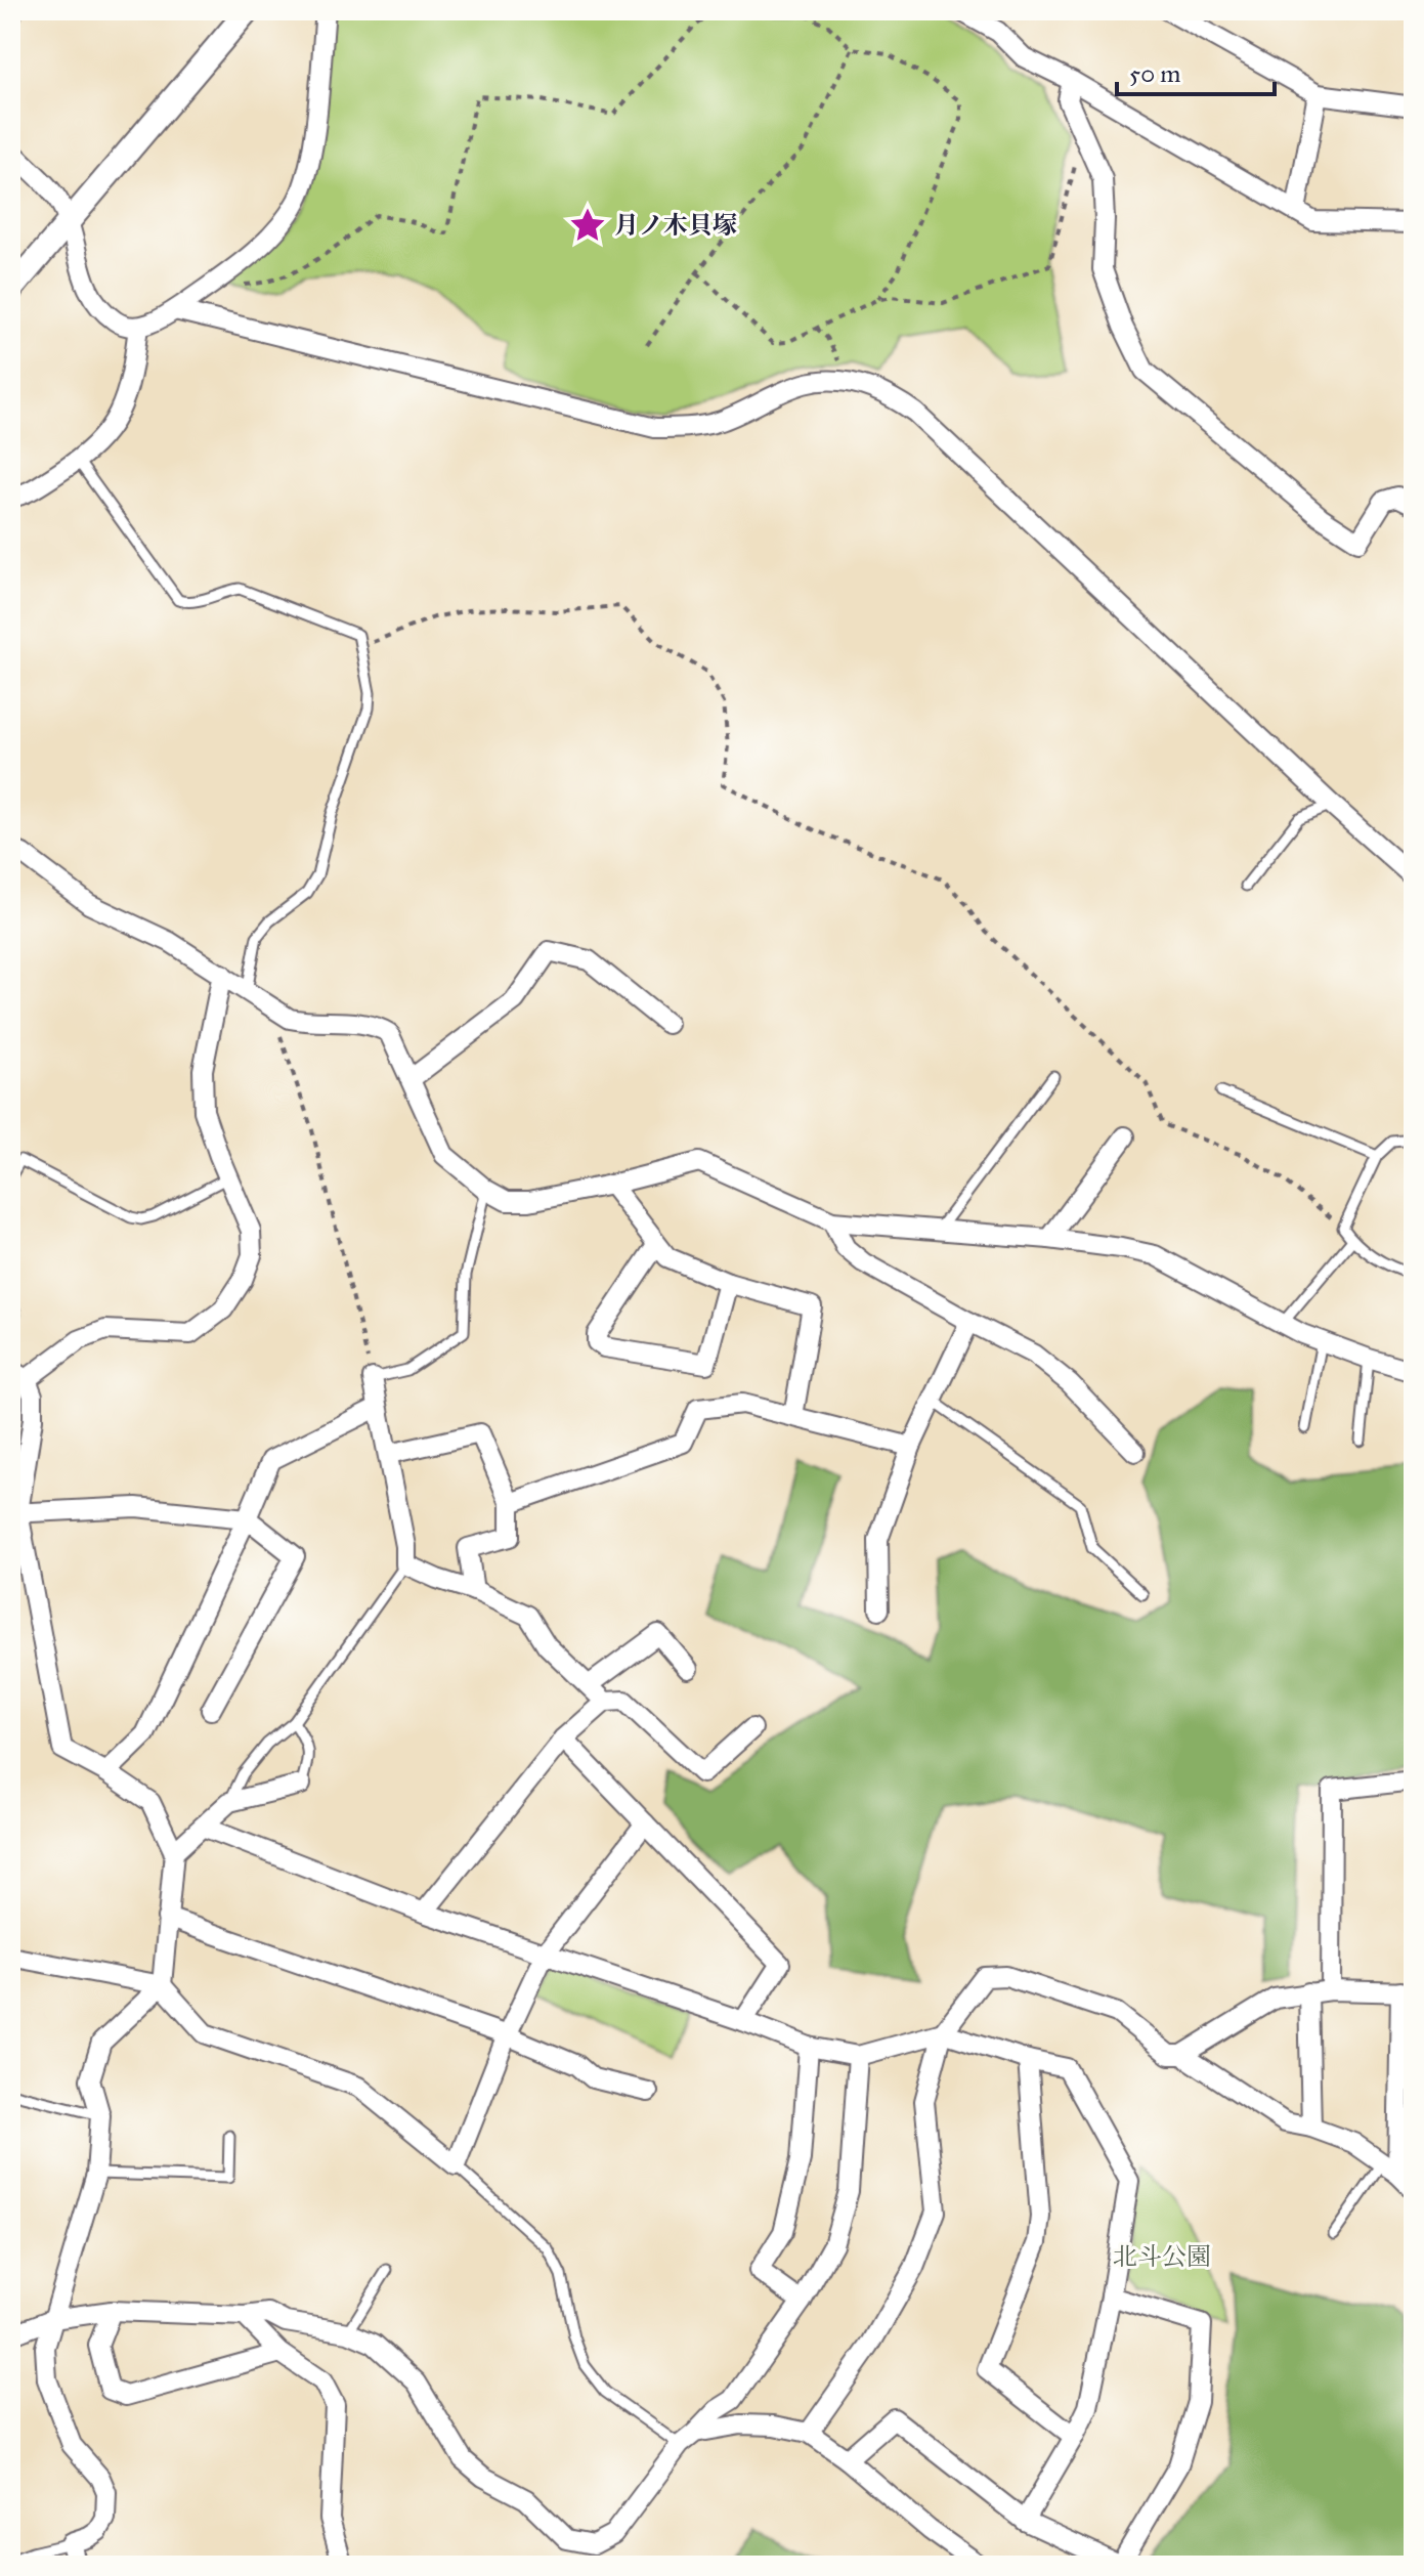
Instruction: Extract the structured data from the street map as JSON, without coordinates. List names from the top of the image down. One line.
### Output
{"parks":["北斗公園"],"places":{"place":["月ノ木貝塚"]},"scale_bar":"50 m"}
